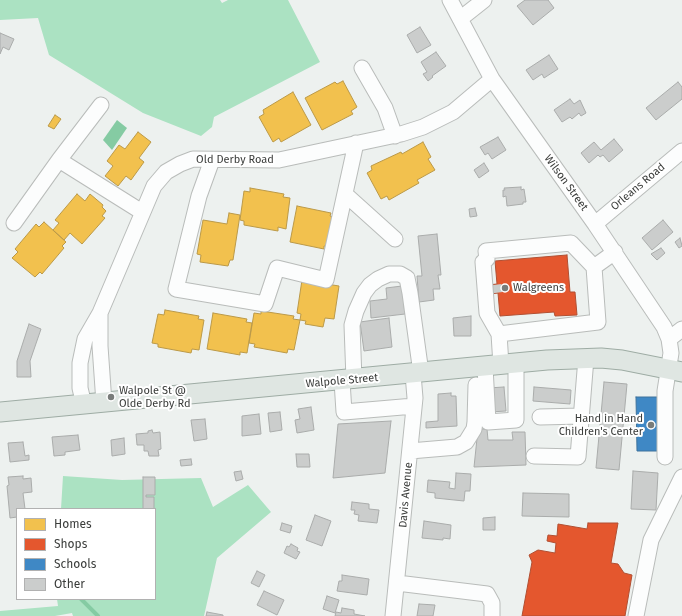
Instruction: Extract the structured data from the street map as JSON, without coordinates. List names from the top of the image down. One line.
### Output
{"streets":{"main road":["Walpole Street"],"street":["Old Derby Road","Wilson Street","Orleans Road","Davis Avenue"]},"crossings":[["Old Derby Road","Wilson Street"],["Old Derby Road","Walpole Street"],["Wilson Street","Orleans Road"],["Wilson Street","Walpole Street"],["Walpole Street","Davis Avenue"]],"places":["Walgreens","Walpole St @ Olde Derby Rd","Hand in Hand Children's Center"],"legend":["Homes","Shops","Schools","Other"]}
